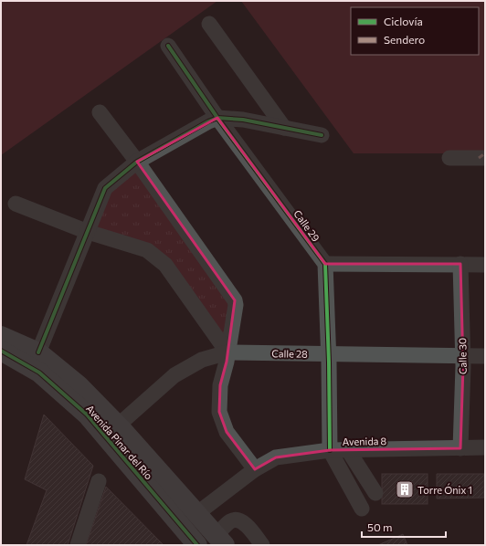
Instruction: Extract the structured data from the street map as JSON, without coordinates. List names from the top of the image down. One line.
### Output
{"streets":{"main road":["Avenida Pinar del Río"],"street":["Calle 29","Calle 28","Calle 30","Avenida 8"]},"crossings":[["Calle 28","Calle 30"],["Calle 28","Avenida Pinar del Río"],["Calle 30","Avenida 8"],["Avenida 8","Avenida Pinar del Río"]],"places":{"building":["Torre Ónix 1"]},"legend":["Ciclovía","Sendero"],"scale_bar":"50 m"}
